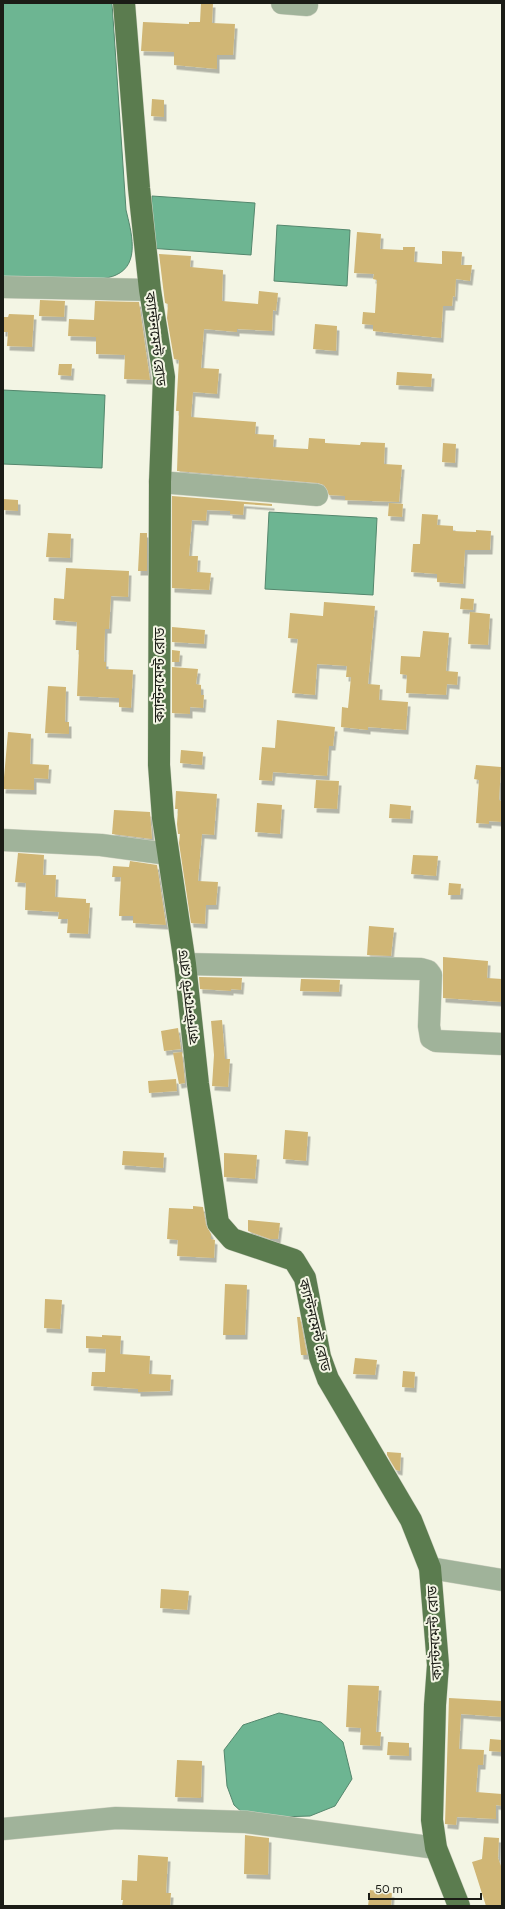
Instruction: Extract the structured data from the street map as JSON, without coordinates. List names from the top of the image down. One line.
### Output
{"streets":{"main road":["ক্যান্টনমেন্ট রোড"]},"scale_bar":"50 m"}
